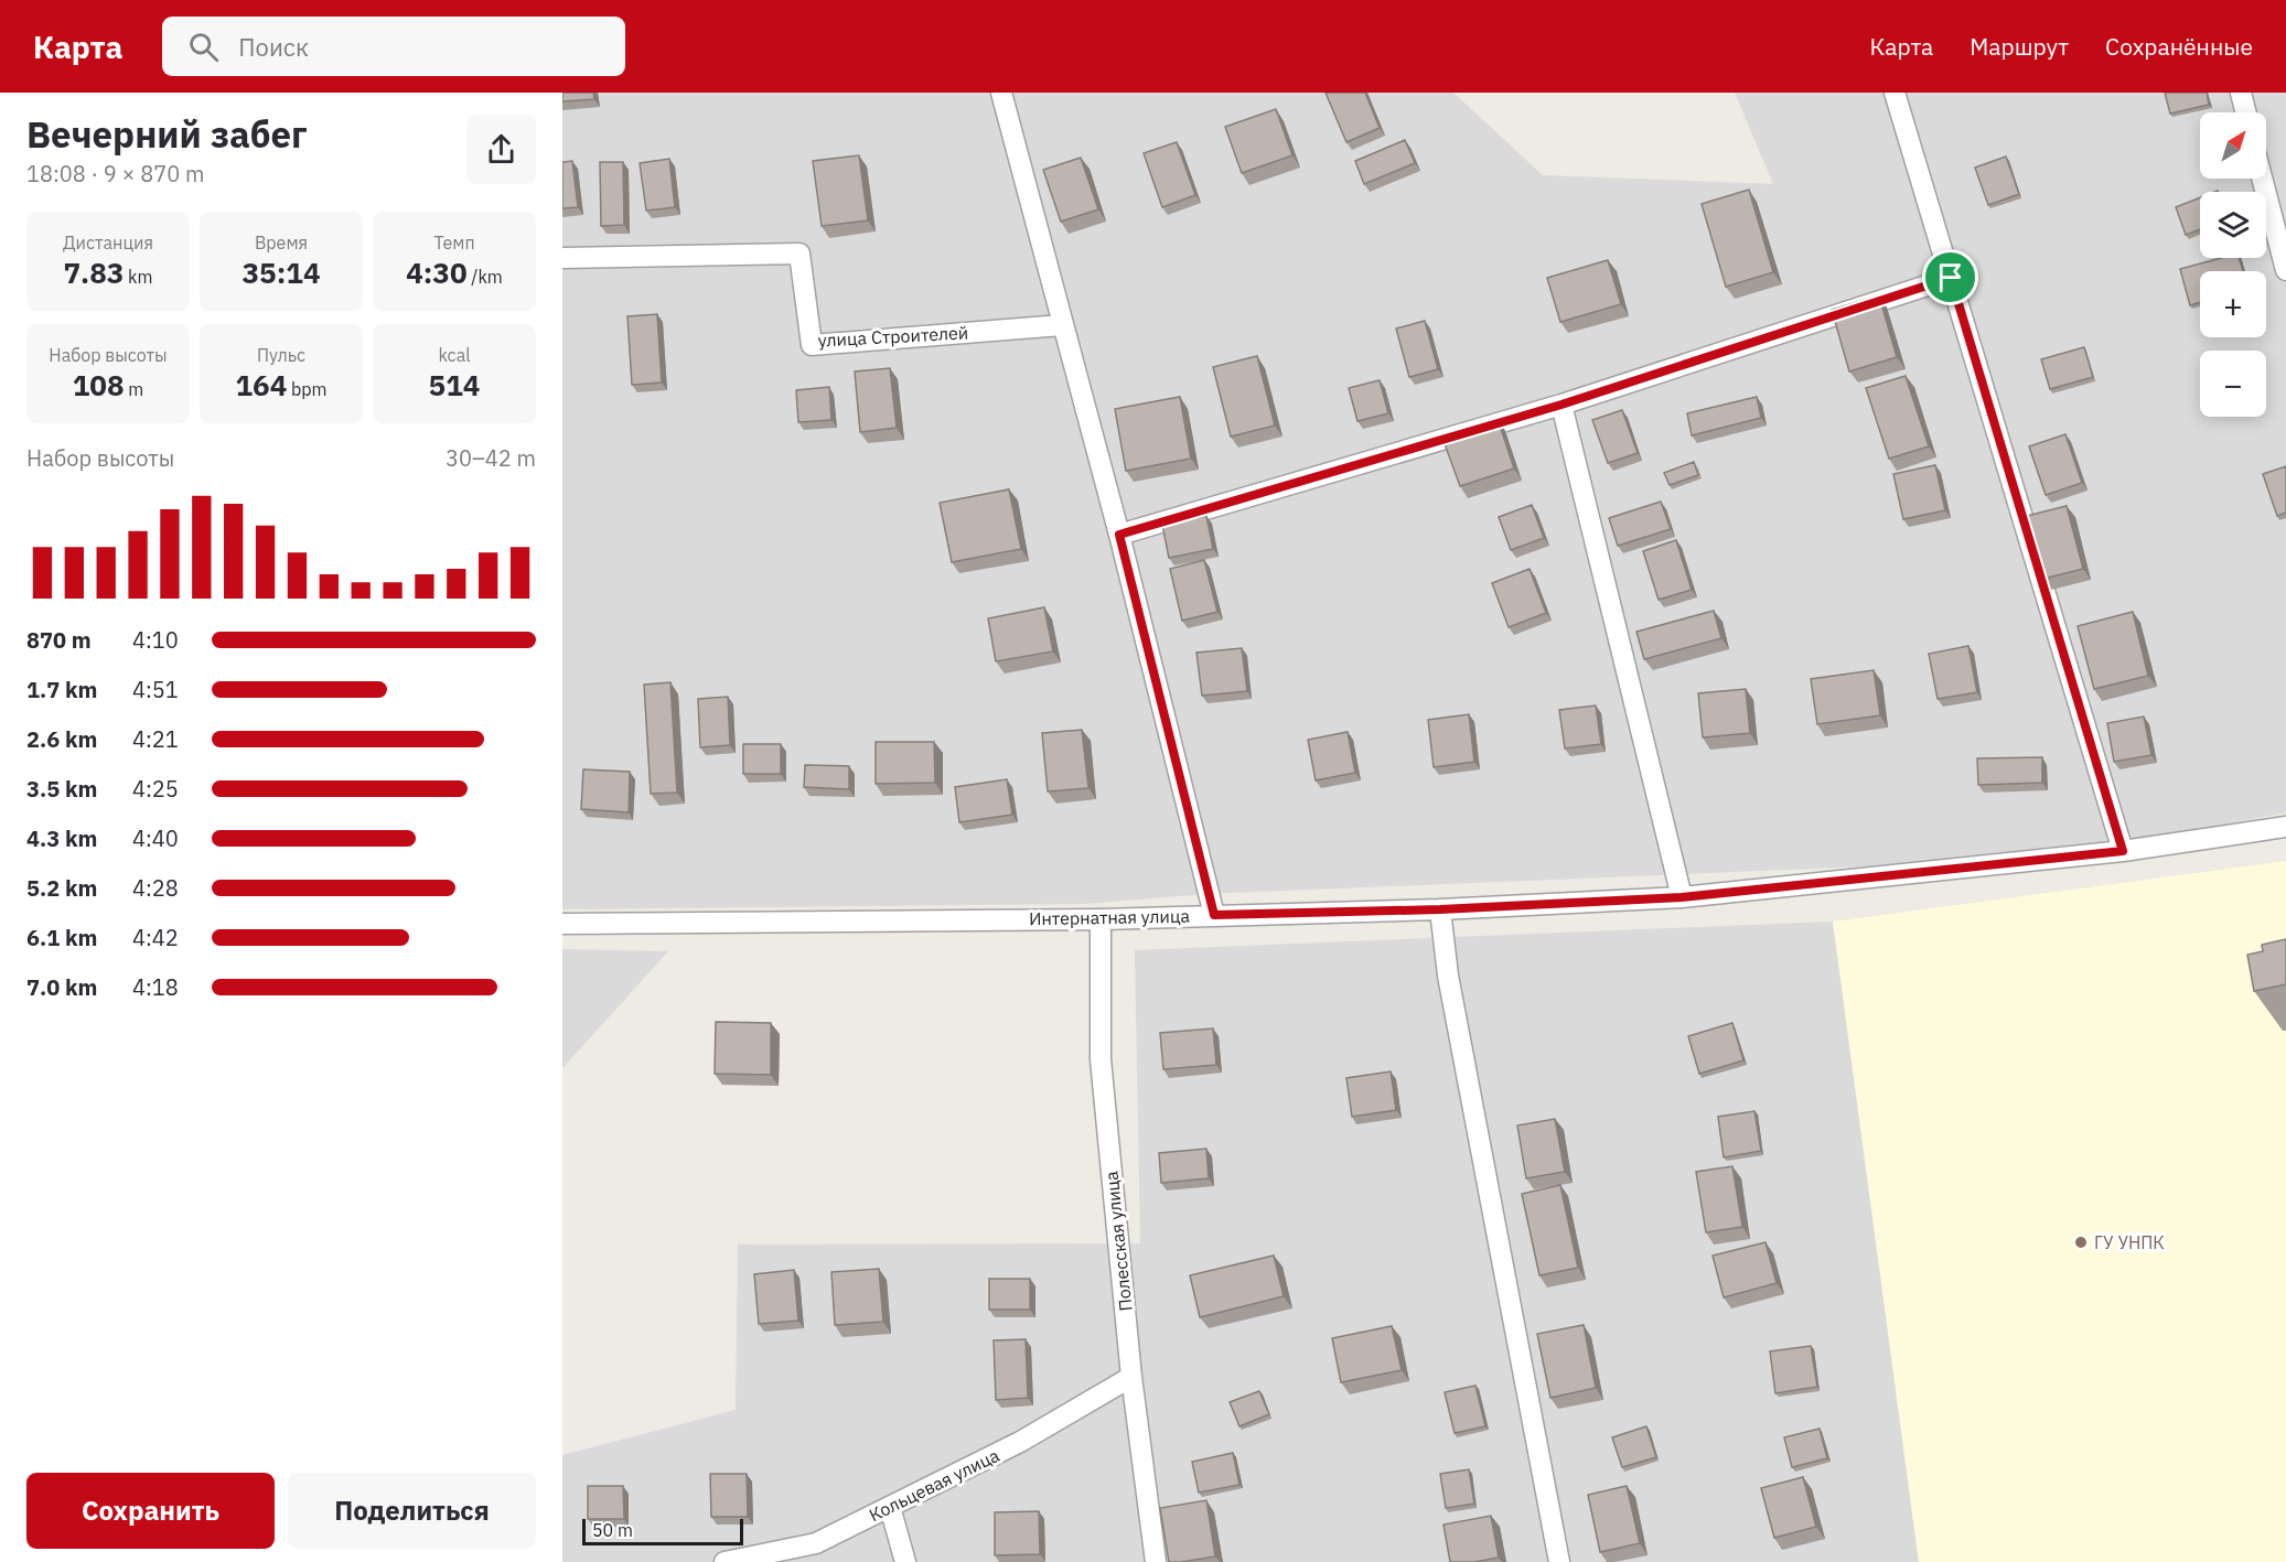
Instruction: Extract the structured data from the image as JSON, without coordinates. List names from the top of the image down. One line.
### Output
{"streets":{"street":["улица Строителей","Интернатная улица","Полесская улица","Кольцевая улица"]},"crossings":[["Интернатная улица","Полесская улица"],["Полесская улица","Кольцевая улица"]],"places":["ГУ УНПК"],"scale_bar":"50 m","north":"top right","page":{"header":"Карта","search":"Поиск","nav":["Карта","Маршрут","Сохранённые"],"heading":["Вечерний забег","18:08 · 9 × 870 m"],"map_buttons":["+","−"],"stats":[["Дистанция","7.83 km"],["Время","35:14"],["Темп","4:30 /km"],["Набор высоты","108 m"],["Пульс","164 bpm"],["kcal","514"]],"chart":["Набор высоты","30–42 m"],"list":[{"name":"870 m","note":"4:10"},{"name":"1.7 km","note":"4:51"},{"name":"2.6 km","note":"4:21"},{"name":"3.5 km","note":"4:25"},{"name":"4.3 km","note":"4:40"},{"name":"5.2 km","note":"4:28"},{"name":"6.1 km","note":"4:42"},{"name":"7.0 km","note":"4:18"}],"buttons":["Сохранить","Поделиться"],"scale":"50 m"}}
